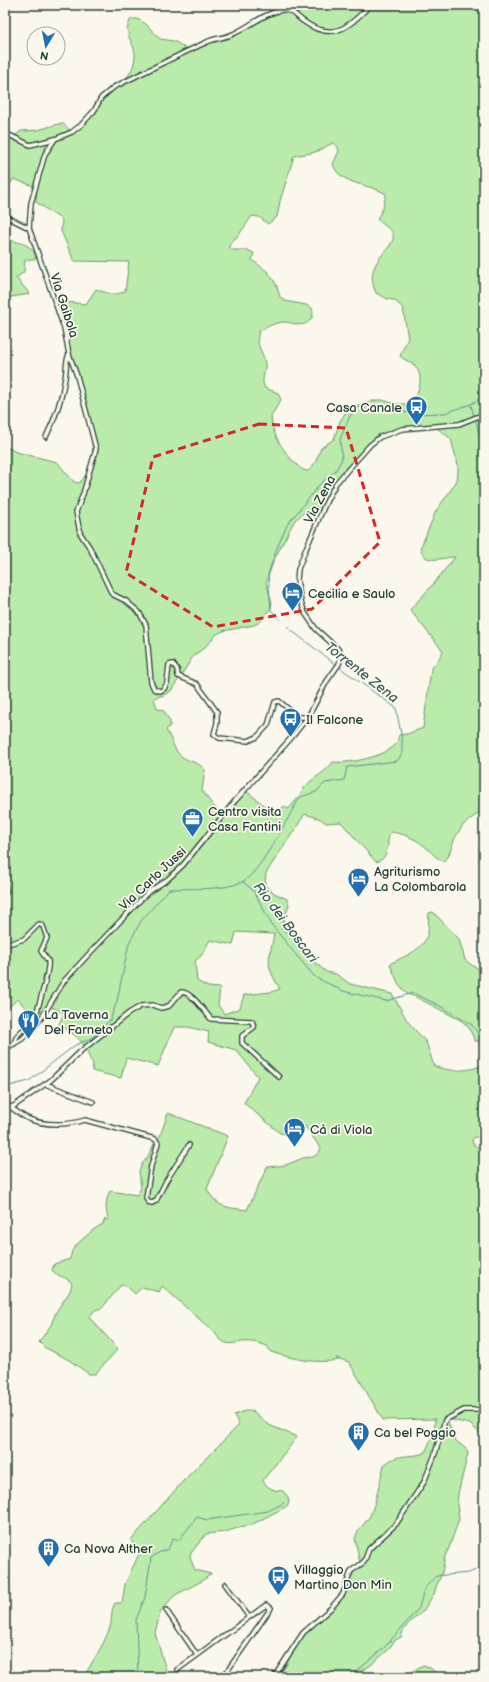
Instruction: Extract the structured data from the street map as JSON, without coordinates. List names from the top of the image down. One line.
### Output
{"streets":{"street":["Via Gaibola","Via Zena","Via Carlo Jussi"]},"crossings":[["Via Zena","Via Carlo Jussi"]],"water":["Torrente Zena","Rio dei Boscari"],"places":{"bus stop":["Casa Canale","Il Falcone","Villaggio Martino Don Min"],"hotel":["Cecilia e Saulo","Agriturismo La Colombarola","Cà di Viola"],"office":["Centro visita Casa Fantini"],"restaurant":["La Taverna Del Farneto"],"building":["Ca bel Poggio","Ca Nova Alther"]},"north":"bottom"}
